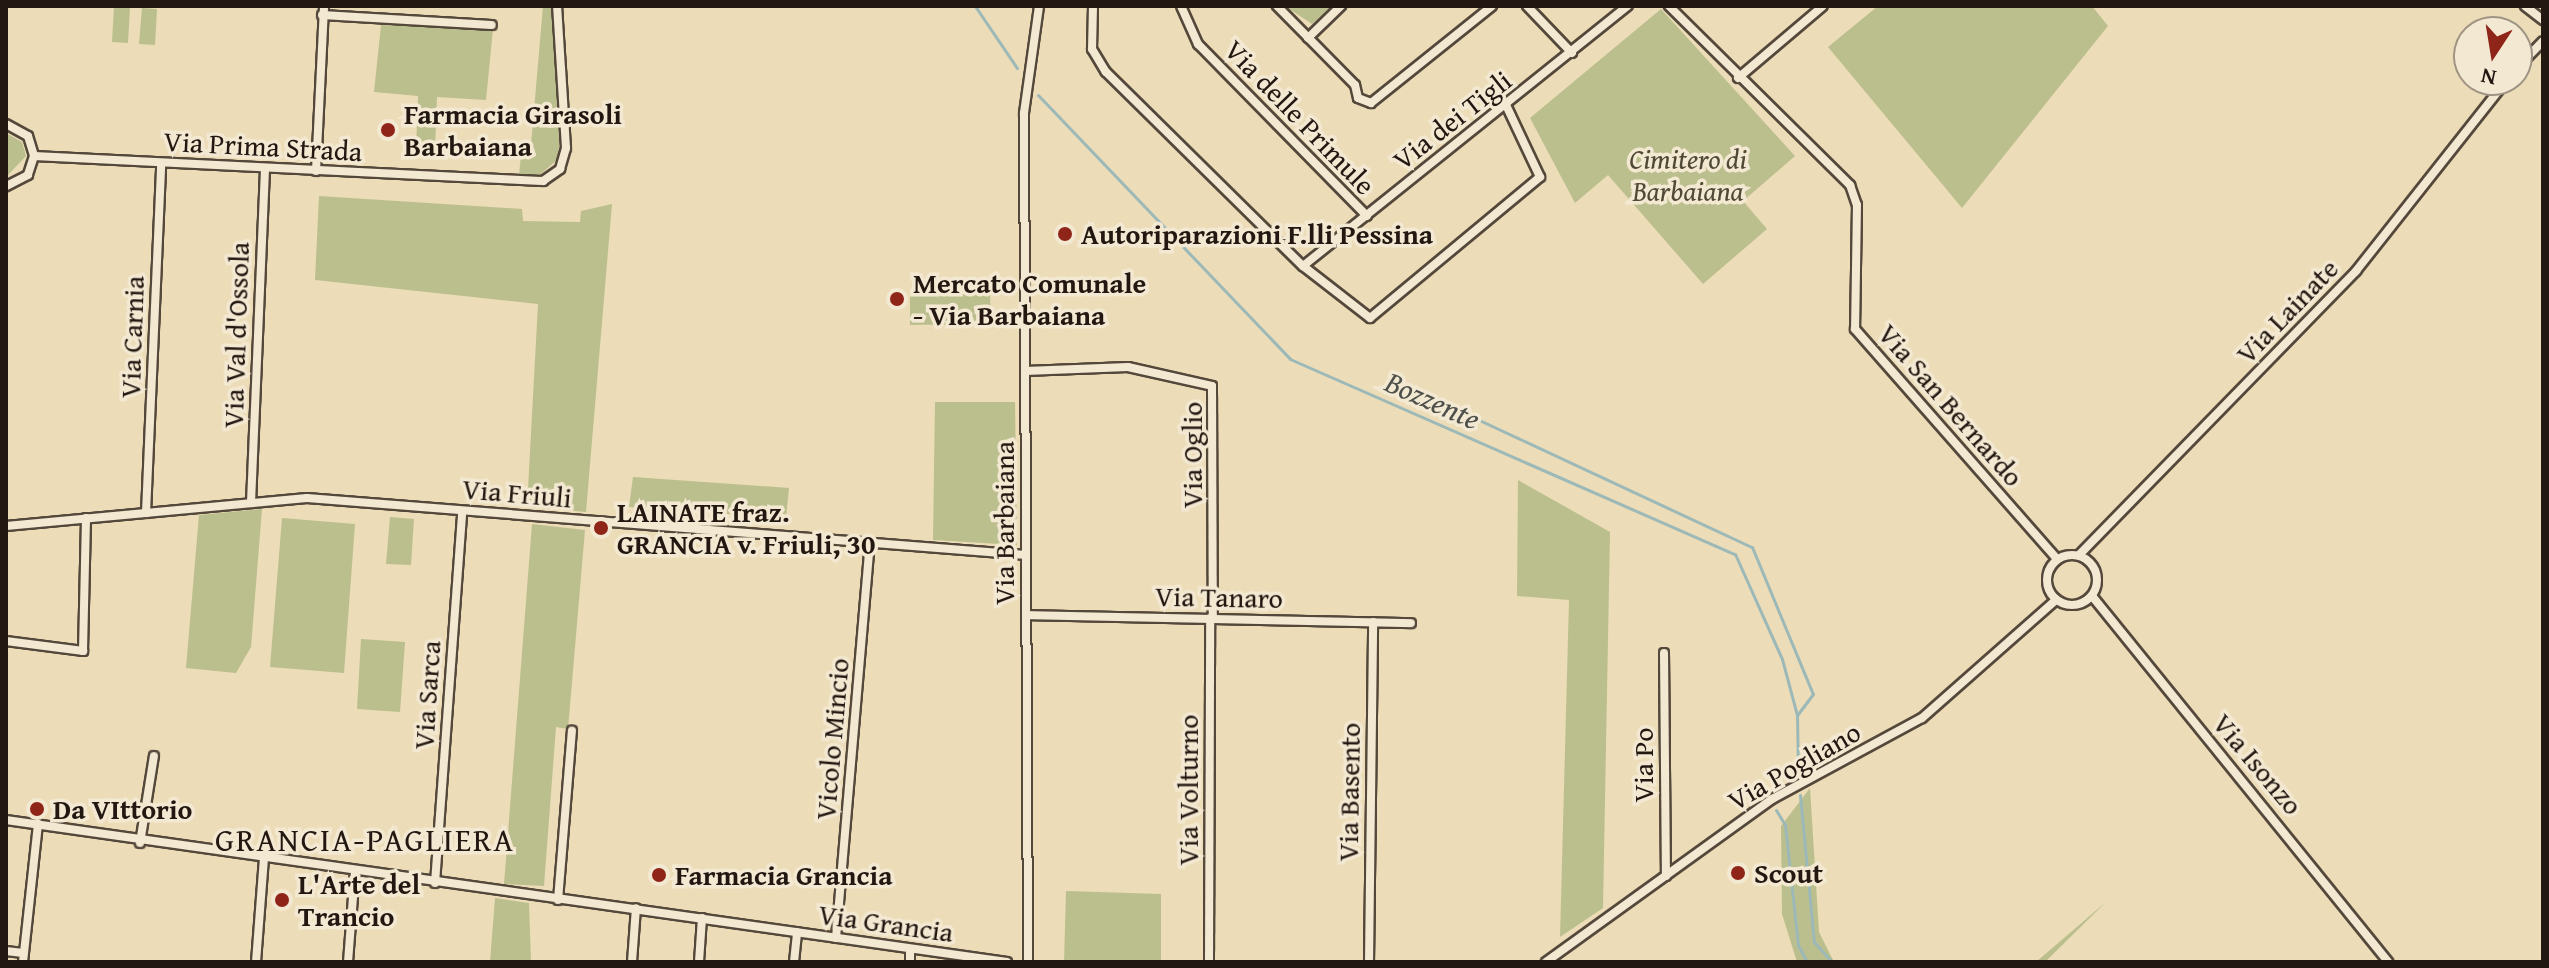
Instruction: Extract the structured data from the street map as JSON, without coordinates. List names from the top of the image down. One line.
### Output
{"streets":{"street":["Via delle Primule","Via dei Tigli","Via Prima Strada","Via Lainate","Via Val d'Ossola","Via Carnia","Via San Bernardo","Via Oglio","Via Friuli","Via Barbaiana","Via Tanaro","Via Sarca","Vicolo Mincio","Via Isonzo","Via Po","Via Pogliano","Via Volturno","Via Basento","Via Grancia"]},"crossings":[["Via delle Primule","Via dei Tigli"],["Via Prima Strada","Via Val d'Ossola"],["Via Prima Strada","Via Carnia"],["Via Lainate","Via San Bernardo"],["Via Lainate","Via Isonzo"],["Via Lainate","Via Pogliano"],["Via Val d'Ossola","Via Friuli"],["Via Carnia","Via Friuli"],["Via San Bernardo","Via Isonzo"],["Via San Bernardo","Via Pogliano"],["Via Oglio","Via Barbaiana"],["Via Oglio","Via Tanaro"],["Via Oglio","Via Volturno"],["Via Friuli","Via Barbaiana"],["Via Friuli","Via Sarca"],["Via Friuli","Vicolo Mincio"],["Via Barbaiana","Via Tanaro"],["Via Tanaro","Via Volturno"],["Via Tanaro","Via Basento"],["Via Sarca","Via Grancia"],["Vicolo Mincio","Via Grancia"],["Via Isonzo","Via Pogliano"],["Via Po","Via Pogliano"]],"districts":["GRANCIA-PAGLIERA"],"water":["Bozzente"],"parks":["Cimitero di Barbaiana"],"places":["Farmacia Girasoli Barbaiana","Autoriparazioni F.lli Pessina","Mercato Comunale - Via Barbaiana","LAINATE fraz. GRANCIA v. Friuli, 30","Da VIttorio","Scout","Farmacia Grancia","L'Arte del Trancio"],"north":"bottom"}
